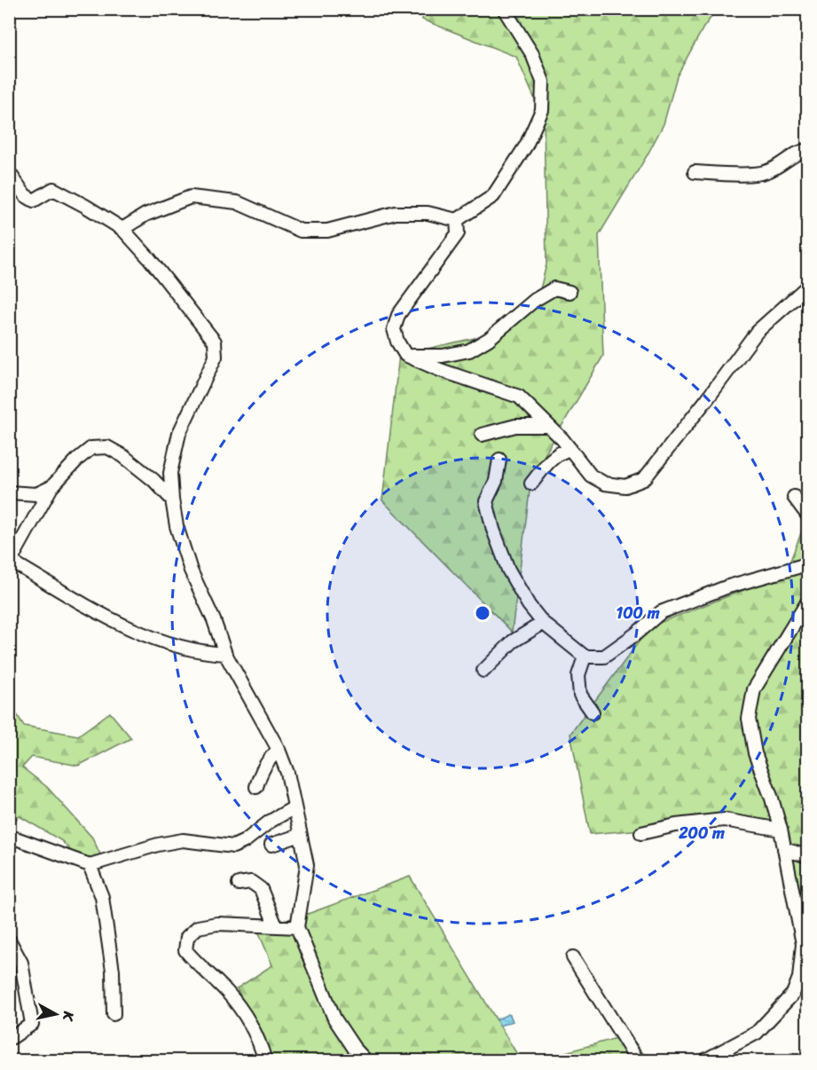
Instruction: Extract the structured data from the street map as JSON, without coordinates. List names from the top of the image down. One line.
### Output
{"north":"right","rings":["100 m","200 m"]}
